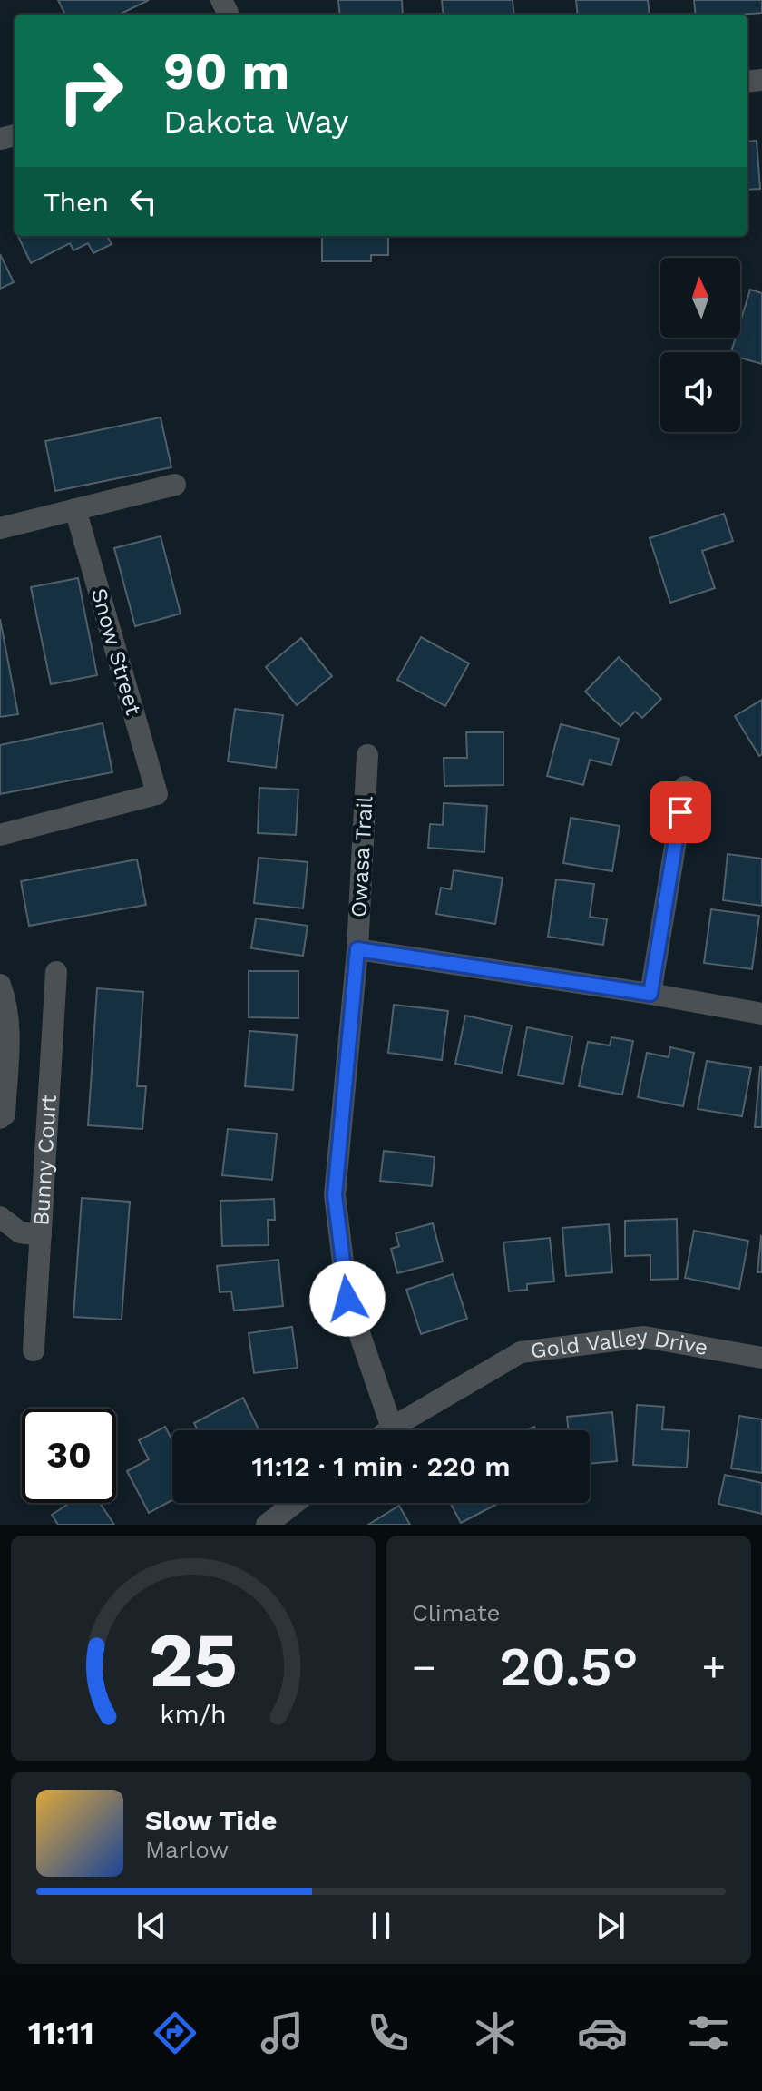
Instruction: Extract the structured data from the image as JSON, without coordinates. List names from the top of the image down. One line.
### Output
{"streets":{"street":["Snow Street","Owasa Trail","Bunny Court","Gold Valley Drive"]},"crossings":[["Owasa Trail","Gold Valley Drive"]],"north":"top","page":{"turn":["90 m","Dakota Way"],"then":"Then","limit":"30","trip":"11:12 · 1 min · 220 m","tile":"Climate","heat":["−","20.5°","+"],"song":["Slow Tide","Marlow"],"tabs":"11:11","gauge":["25","km/h"]}}
